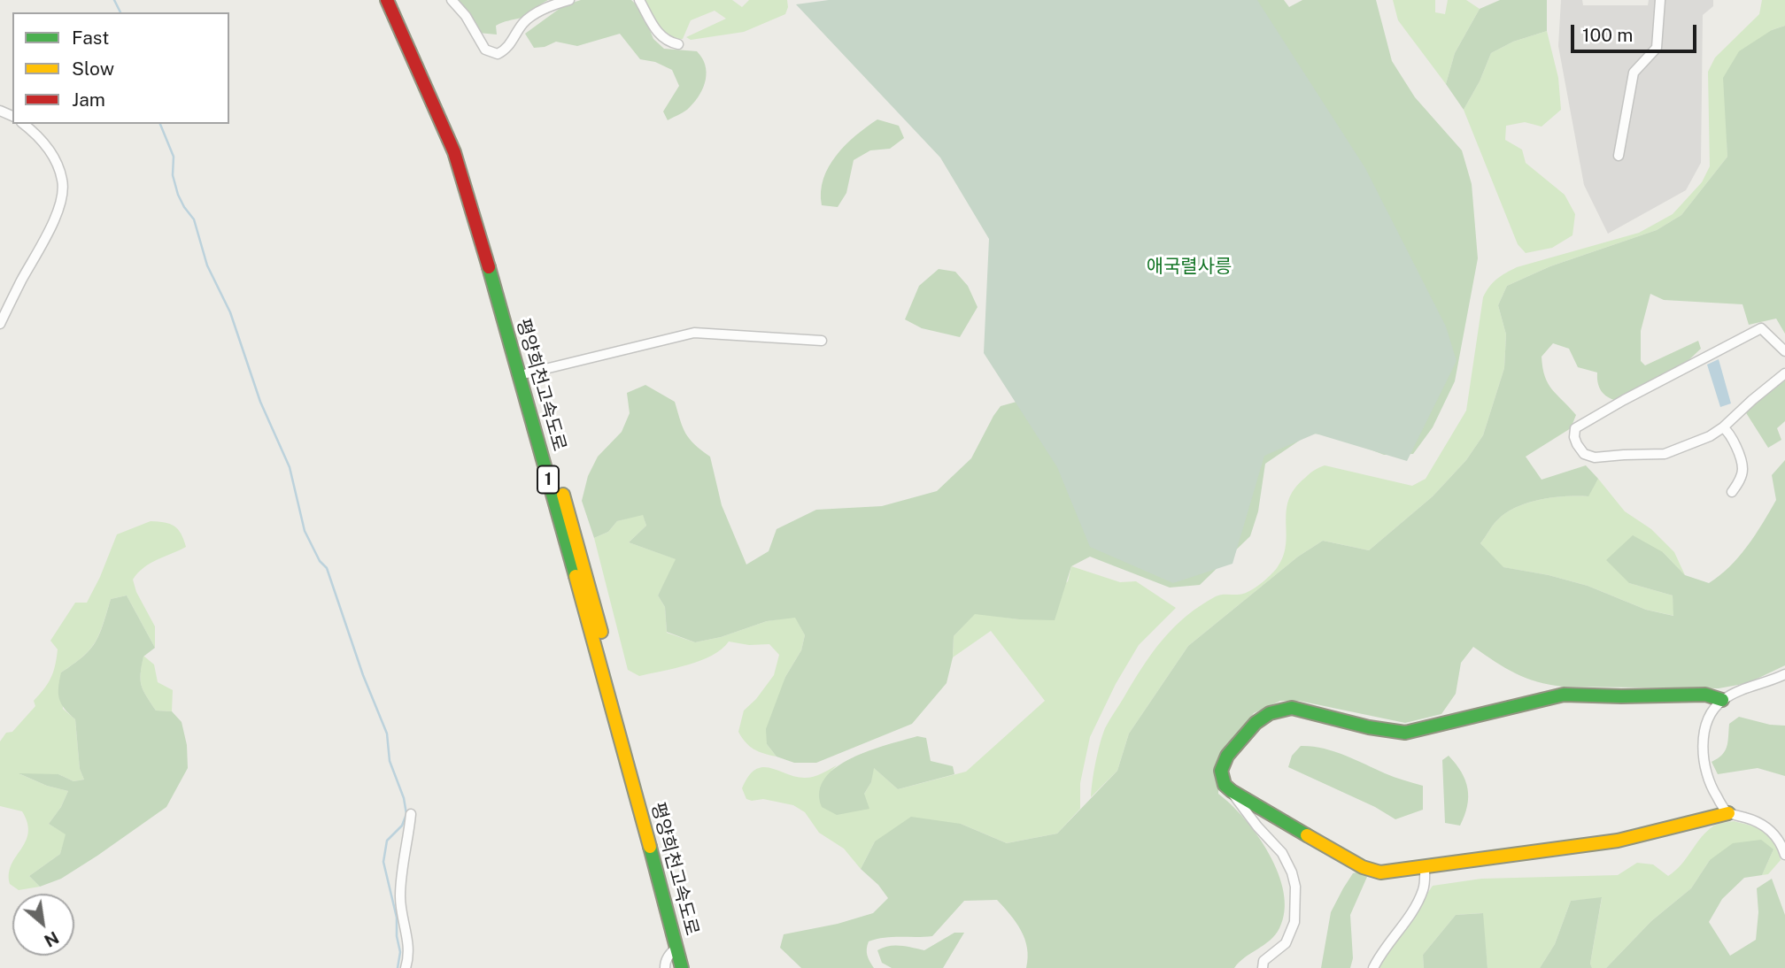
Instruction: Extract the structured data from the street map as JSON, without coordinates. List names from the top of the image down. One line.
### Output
{"streets":{"main road":["평양희천고속도로","1"]},"parks":["애국렬사릉"],"legend":["Fast","Slow","Jam"],"scale_bar":"100 m","north":"bottom right"}
